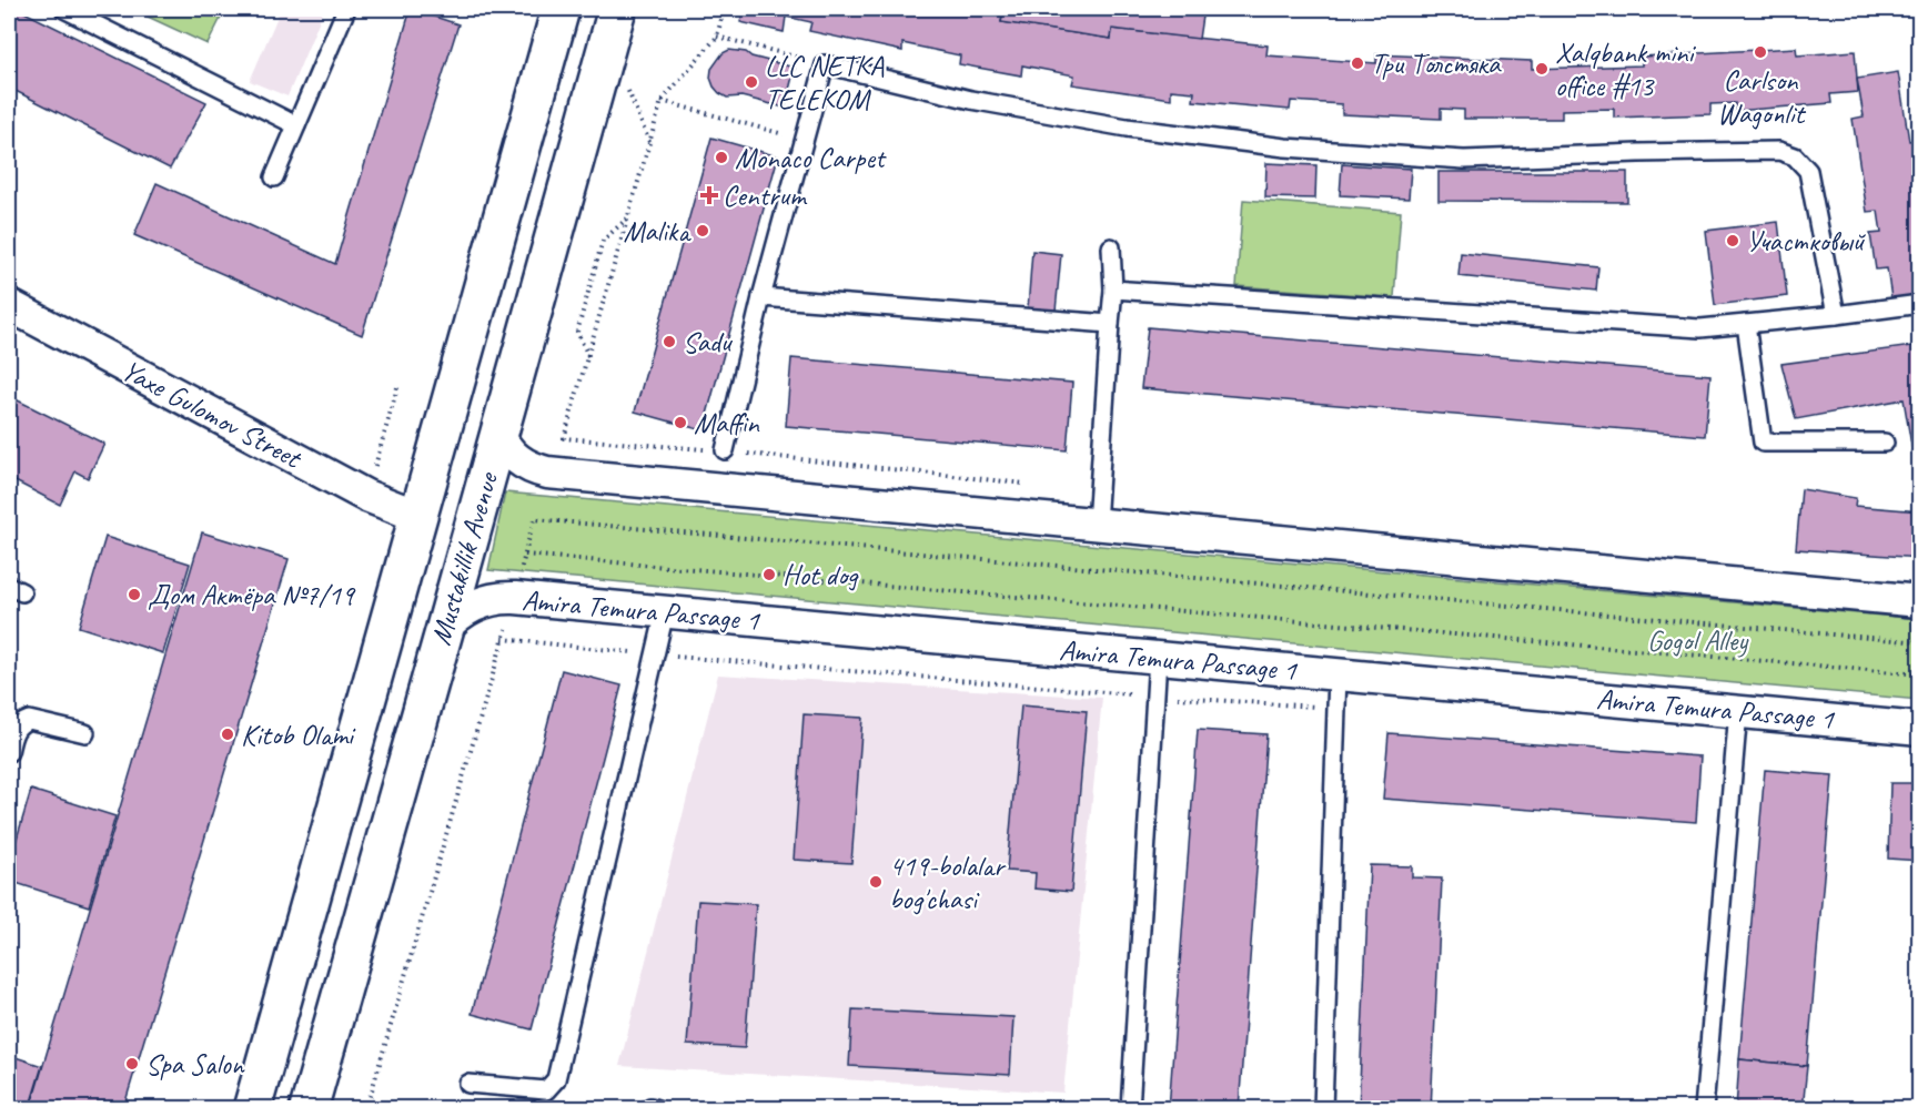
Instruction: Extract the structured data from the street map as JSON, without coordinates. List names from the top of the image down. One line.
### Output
{"streets":{"main road":["Mustakillik Avenue"],"street":["Yaxe Gulomov Street","Amira Temura Passage 1"]},"crossings":[["Yaxe Gulomov Street","Mustakillik Avenue"],["Mustakillik Avenue","Amira Temura Passage 1"]],"parks":["Gogol Alley"],"places":{"other":["Carlson Wagonlit","Три Толстяка","Xalqbank mini office #13","LLC NETKA TELEKOM","Monaco Carpet","Malika","Участковый","Sadu","Maffin","Hot dog","Дом Актёра №7/19","Kitob Olami","419-bolalar bog'chasi","Spa Salon"],"health":["Centrum"]}}
